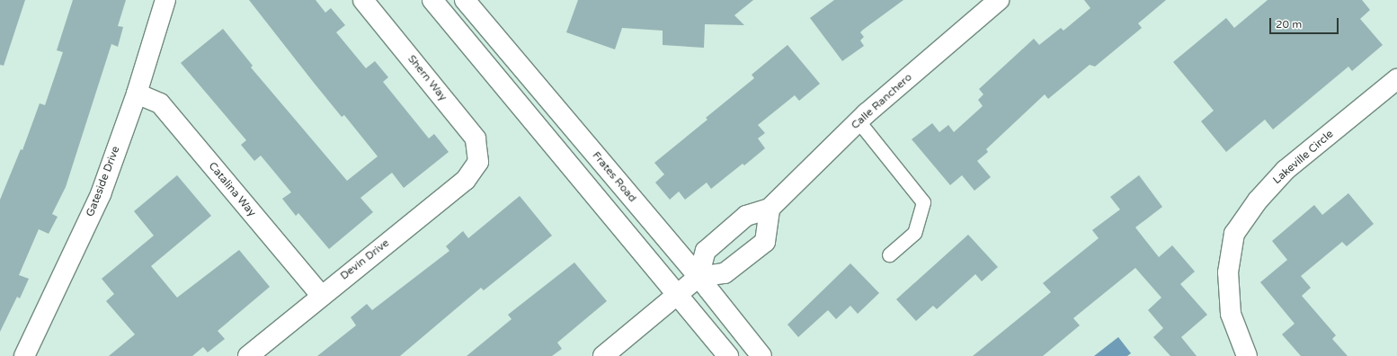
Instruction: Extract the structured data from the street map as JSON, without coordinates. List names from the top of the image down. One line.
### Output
{"streets":{"street":["Shern Way","Calle Ranchero","Lakeville Circle","Frates Road","Gateside Drive","Catalina Way","Devin Drive"]},"crossings":[["Shern Way","Devin Drive"],["Calle Ranchero","Frates Road"],["Gateside Drive","Catalina Way"],["Catalina Way","Devin Drive"]],"scale_bar":"20 m"}
